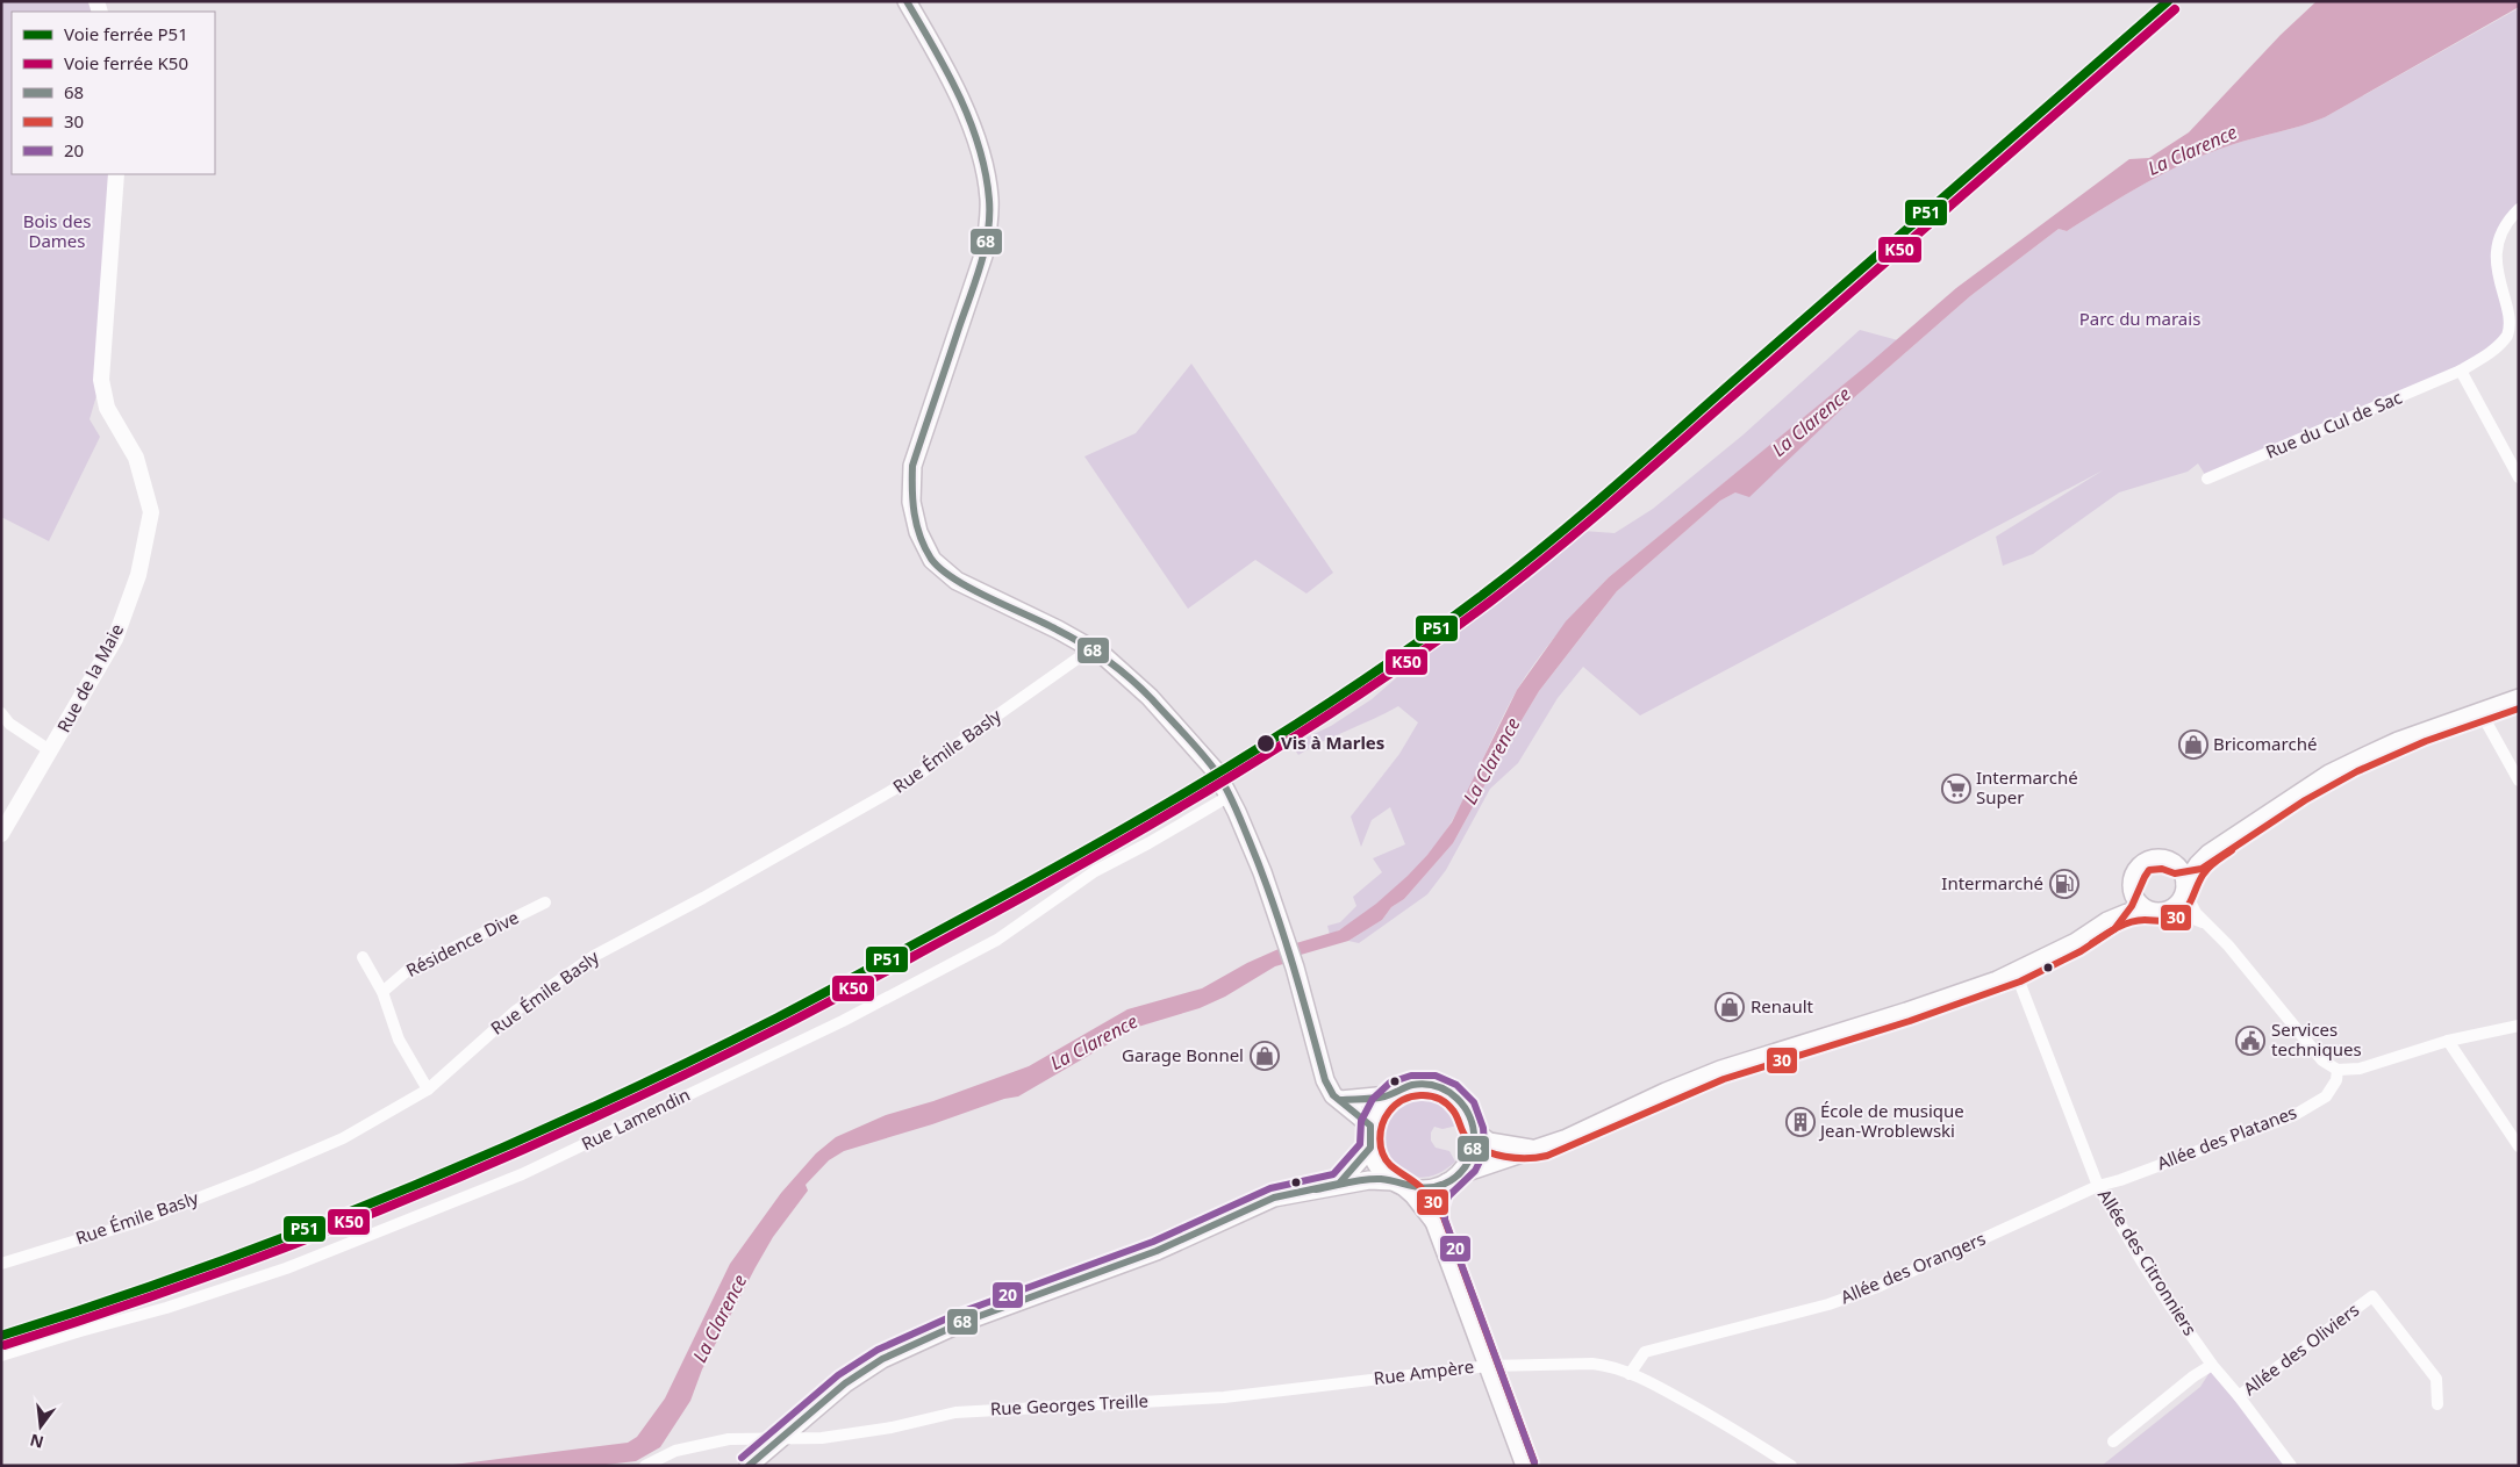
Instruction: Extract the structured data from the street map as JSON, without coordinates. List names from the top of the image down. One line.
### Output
{"streets":{"street":["Rue du Cul de Sac","Rue de la Maie","Rue Émile Basly","Résidence Dive","Rue Lamendin","Allée des Platanes","Allée des Citronniers","Allée des Orangers","Allée des Oliviers","Rue Ampère","Rue Georges Treille"]},"crossings":[["Allée des Platanes","Allée des Citronniers"],["Allée des Platanes","Allée des Orangers"],["Allée des Citronniers","Allée des Orangers"],["Allée des Citronniers","Allée des Oliviers"],["Allée des Orangers","Rue Ampère"],["Rue Ampère","Rue Georges Treille"]],"water":["La Clarence"],"parks":["Bois des Dames","Parc du marais"],"places":{"other":["Vis à Marles"],"shop":["Bricomarché","Renault","Garage Bonnel"],"supermarket":["Intermarché Super"],"fuel station":["Intermarché"],"public building":["Services techniques"],"building":["École de musique Jean-Wroblewski"]},"lines":["rail line P51","transit line 68","rail line K50","transit line 30","transit line 20"],"legend":["Voie ferrée P51","Voie ferrée K50","68","30","20"],"north":"bottom"}
